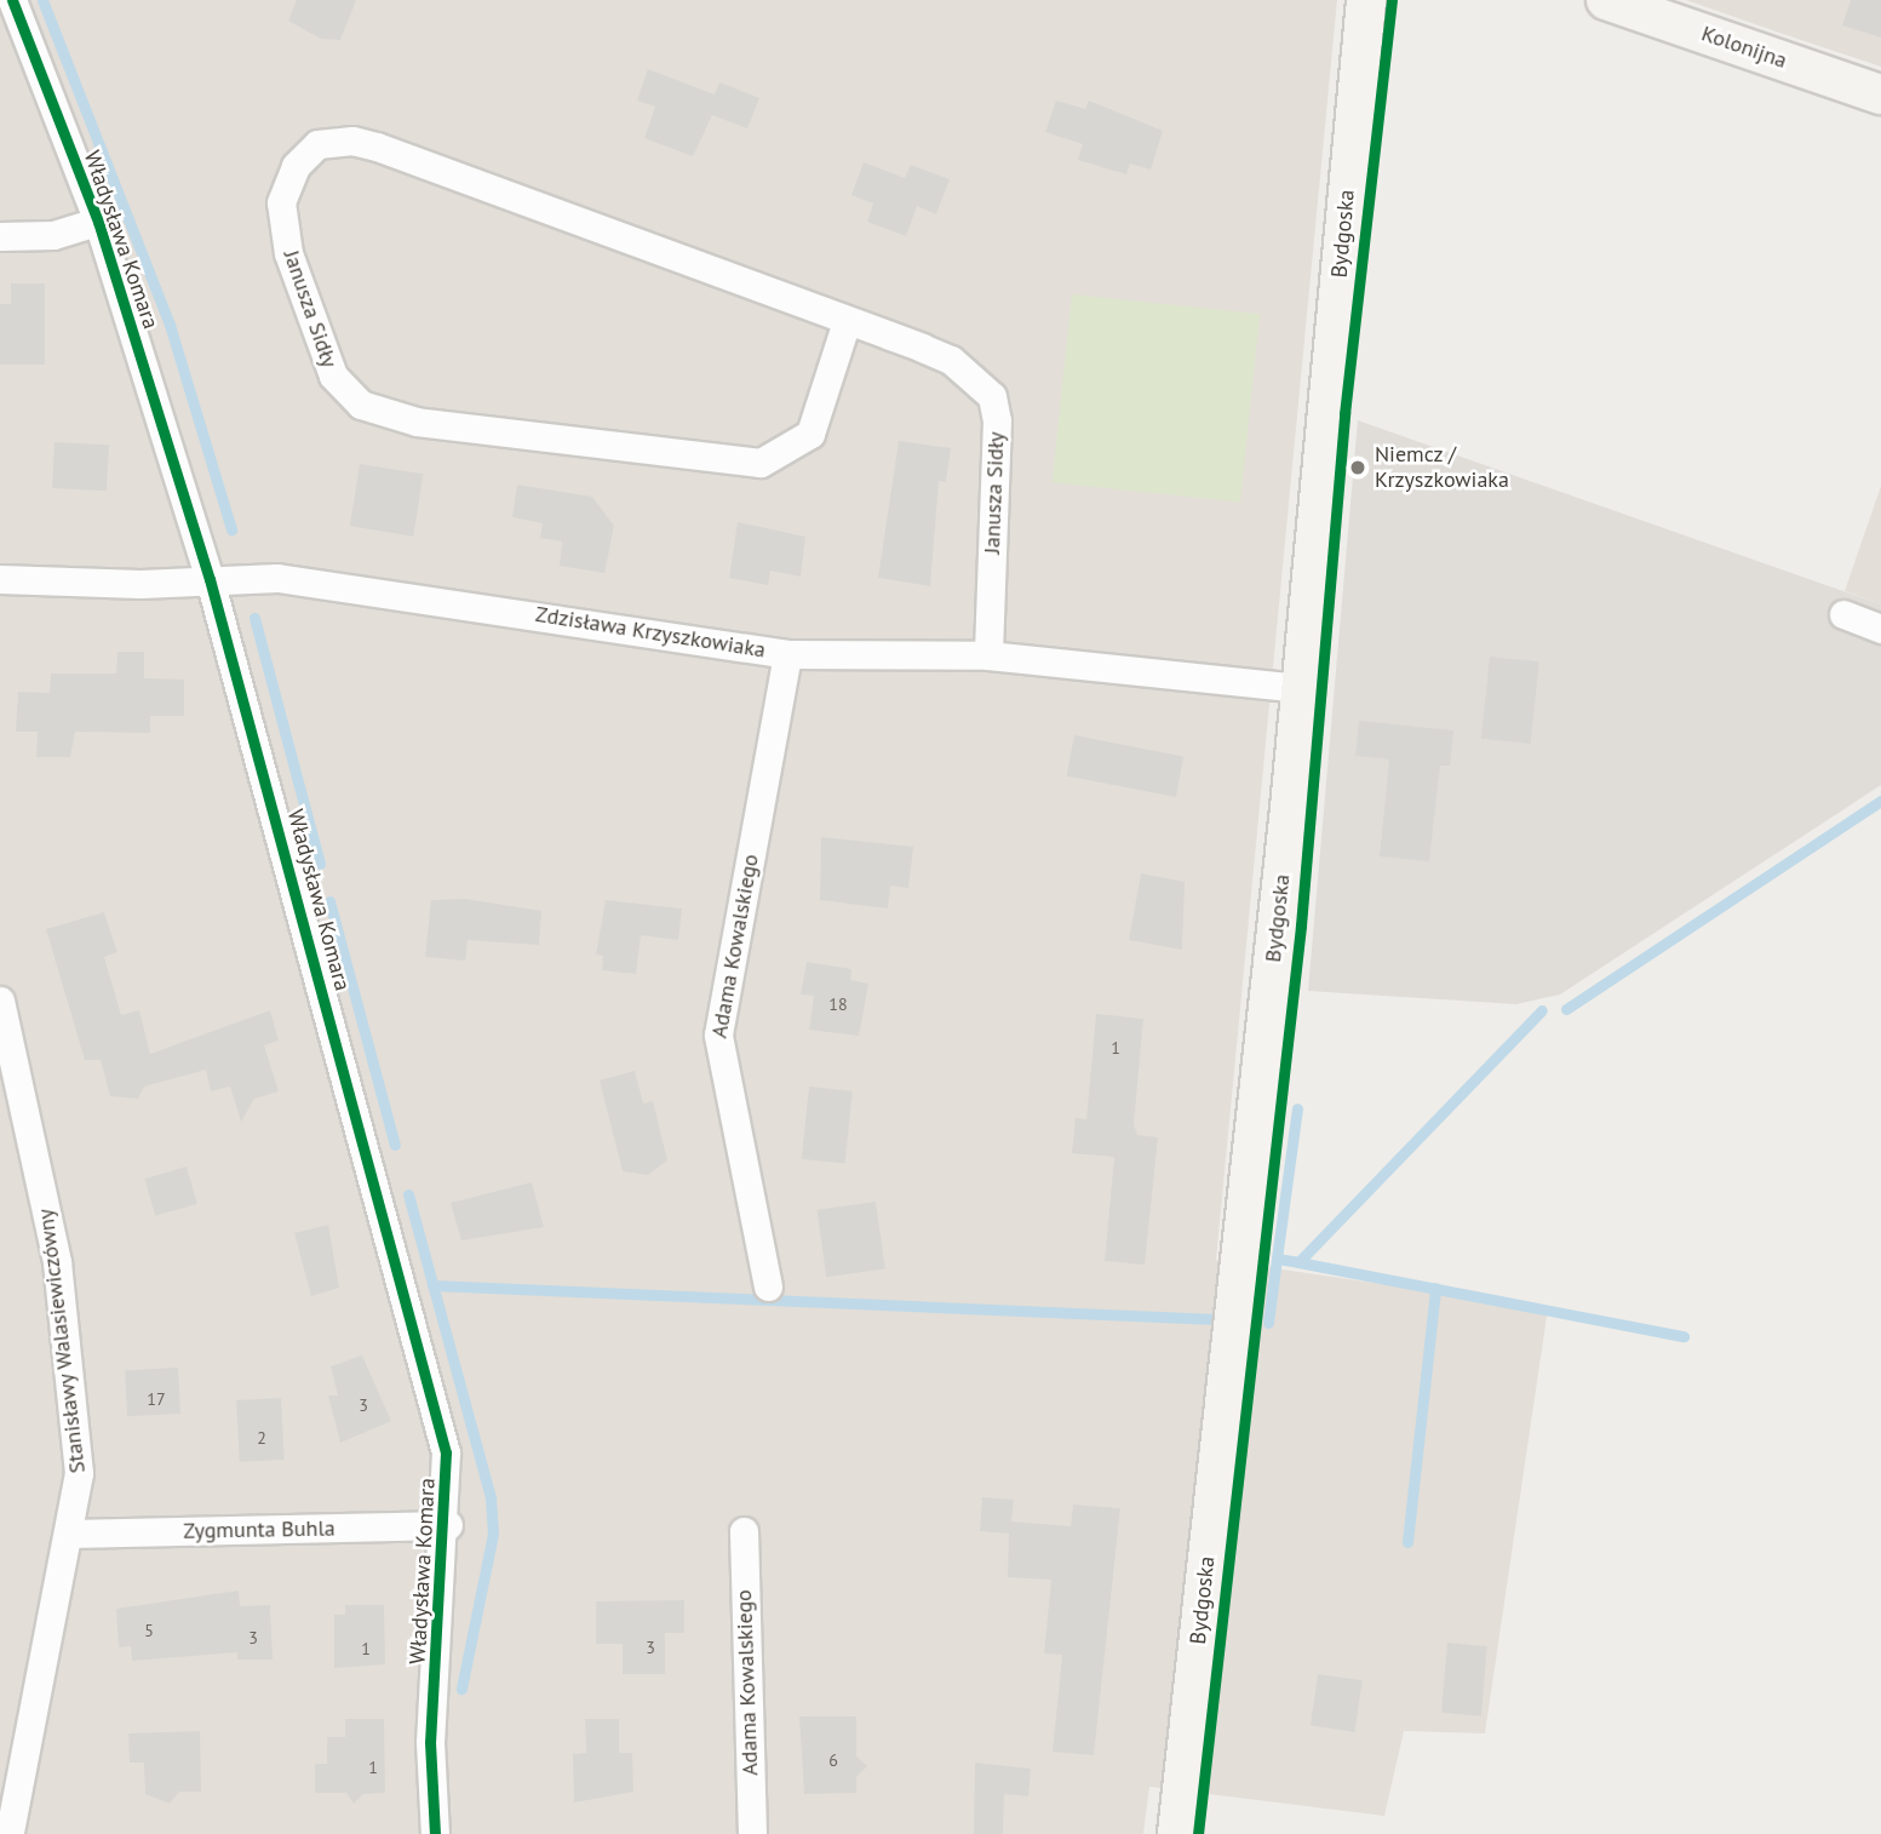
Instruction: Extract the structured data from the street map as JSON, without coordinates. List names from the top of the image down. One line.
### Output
{"streets":{"street":["Kolonijna","Bydgoska","Władysława Komara","Janusza Sidły","Zdzisława Krzyszkowiaka","Adama Kowalskiego","Stanisławy Walasiewiczówny","Zygmunta Buhla"]},"crossings":[["Bydgoska","Zdzisława Krzyszkowiaka"],["Władysława Komara","Zdzisława Krzyszkowiaka"],["Władysława Komara","Zygmunta Buhla"],["Janusza Sidły","Zdzisława Krzyszkowiaka"],["Zdzisława Krzyszkowiaka","Adama Kowalskiego"],["Stanisławy Walasiewiczówny","Zygmunta Buhla"]],"places":["Niemcz / Krzyszkowiaka"],"house_numbers":["18","1","17","3","2","5","3","3","1","6","1"]}
